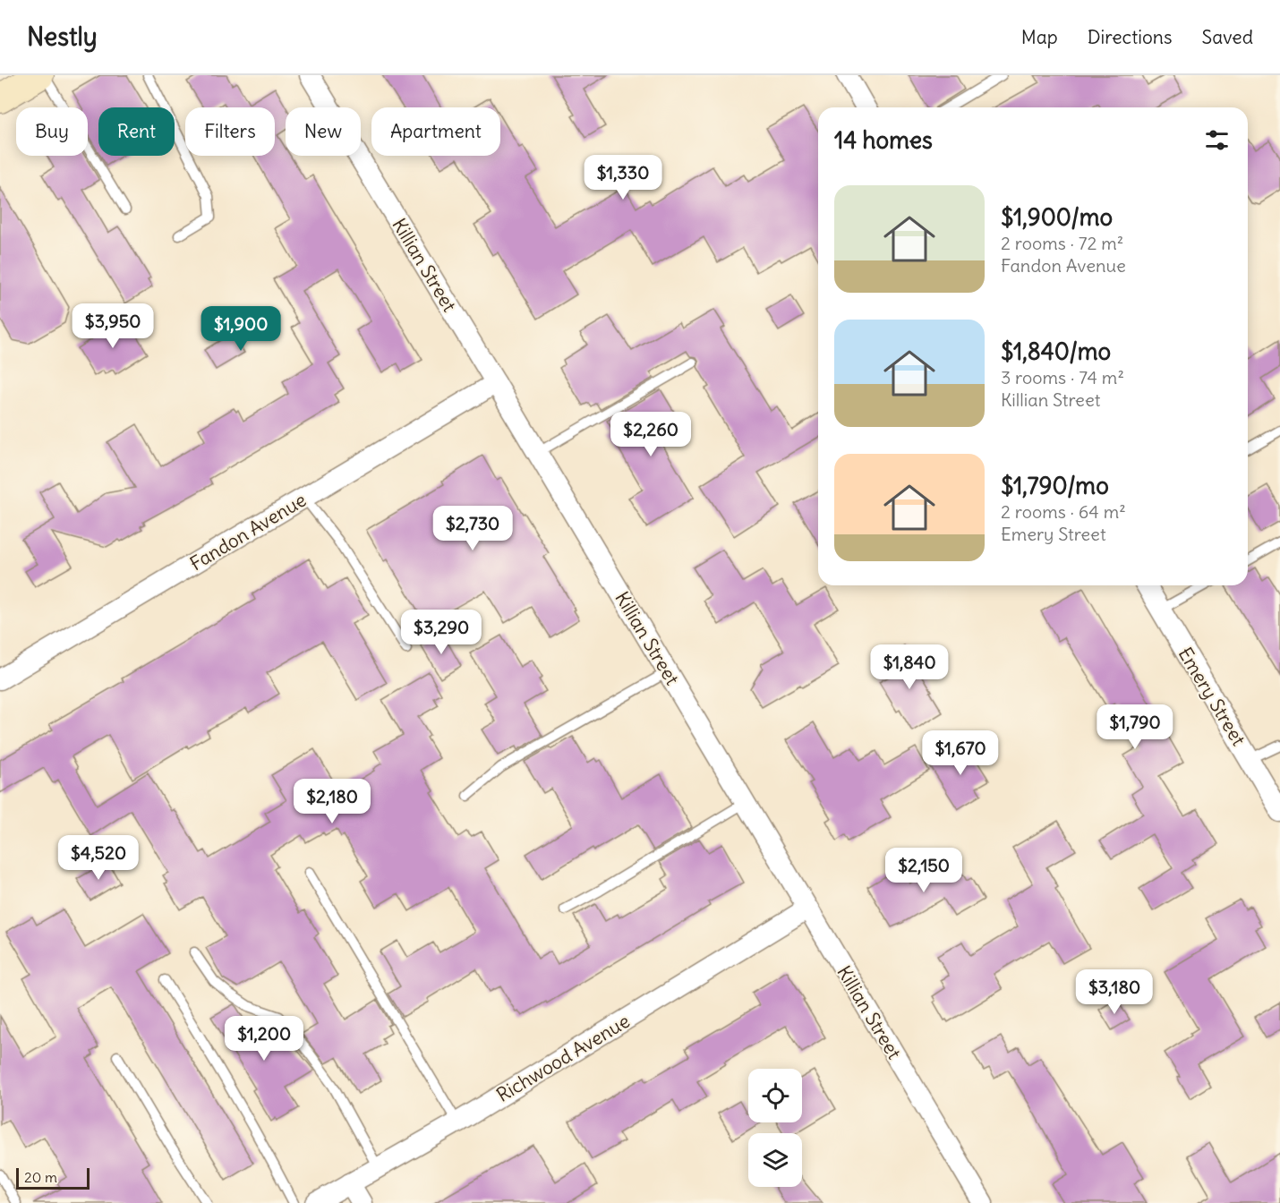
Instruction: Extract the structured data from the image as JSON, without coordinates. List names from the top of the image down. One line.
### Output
{"streets":{"street":["Killian Street","Fandon Avenue","Emery Street","Richwood Avenue"]},"crossings":[["Killian Street","Fandon Avenue"],["Killian Street","Richwood Avenue"]],"scale_bar":"20 m","page":{"header":"Nestly","nav":["Map","Directions","Saved"],"chip":["Buy","Rent","Filters","New","Apartment"],"heading":"14 homes","price":["$1,330","$3,950","$1,900","$2,260","$2,730","$3,290","$1,840","$1,790","$1,670","$2,180","$4,520","$2,150","$3,180","$1,200"],"list":[{"name":"$1,900/mo","note":"2 rooms · 72 m² · Fandon Avenue"},{"name":"$1,840/mo","note":"3 rooms · 74 m² · Killian Street"},{"name":"$1,790/mo","note":"2 rooms · 64 m² · Emery Street"}],"scale":"20 m"}}
